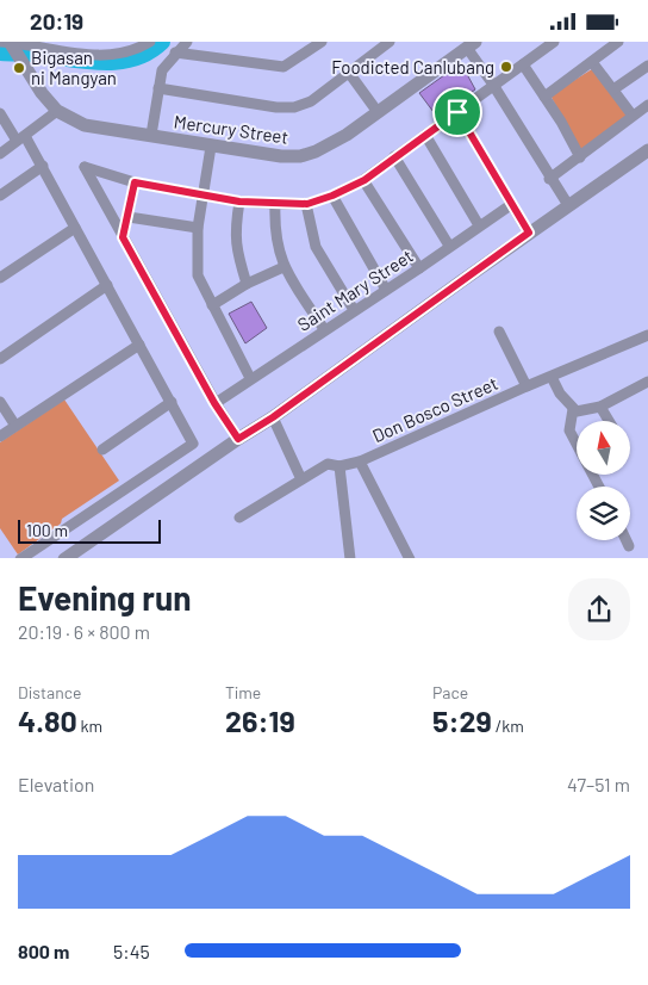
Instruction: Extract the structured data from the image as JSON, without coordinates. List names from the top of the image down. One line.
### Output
{"streets":{"street":["Mercury Street","Saint Mary Street","Don Bosco Street"]},"places":["Foodicted Canlubang","Bigasan ni Mangyan"],"scale_bar":"100 m","north":"top","page":{"status":"20:19","scale":"100 m","heading":["Evening run","20:19 · 6 × 800 m"],"stats":[["Distance","4.80 km"],["Time","26:19"],["Pace","5:29 /km"]],"chart":["Elevation","47–51 m"],"list":[{"name":"800 m","note":"5:45"}]}}
